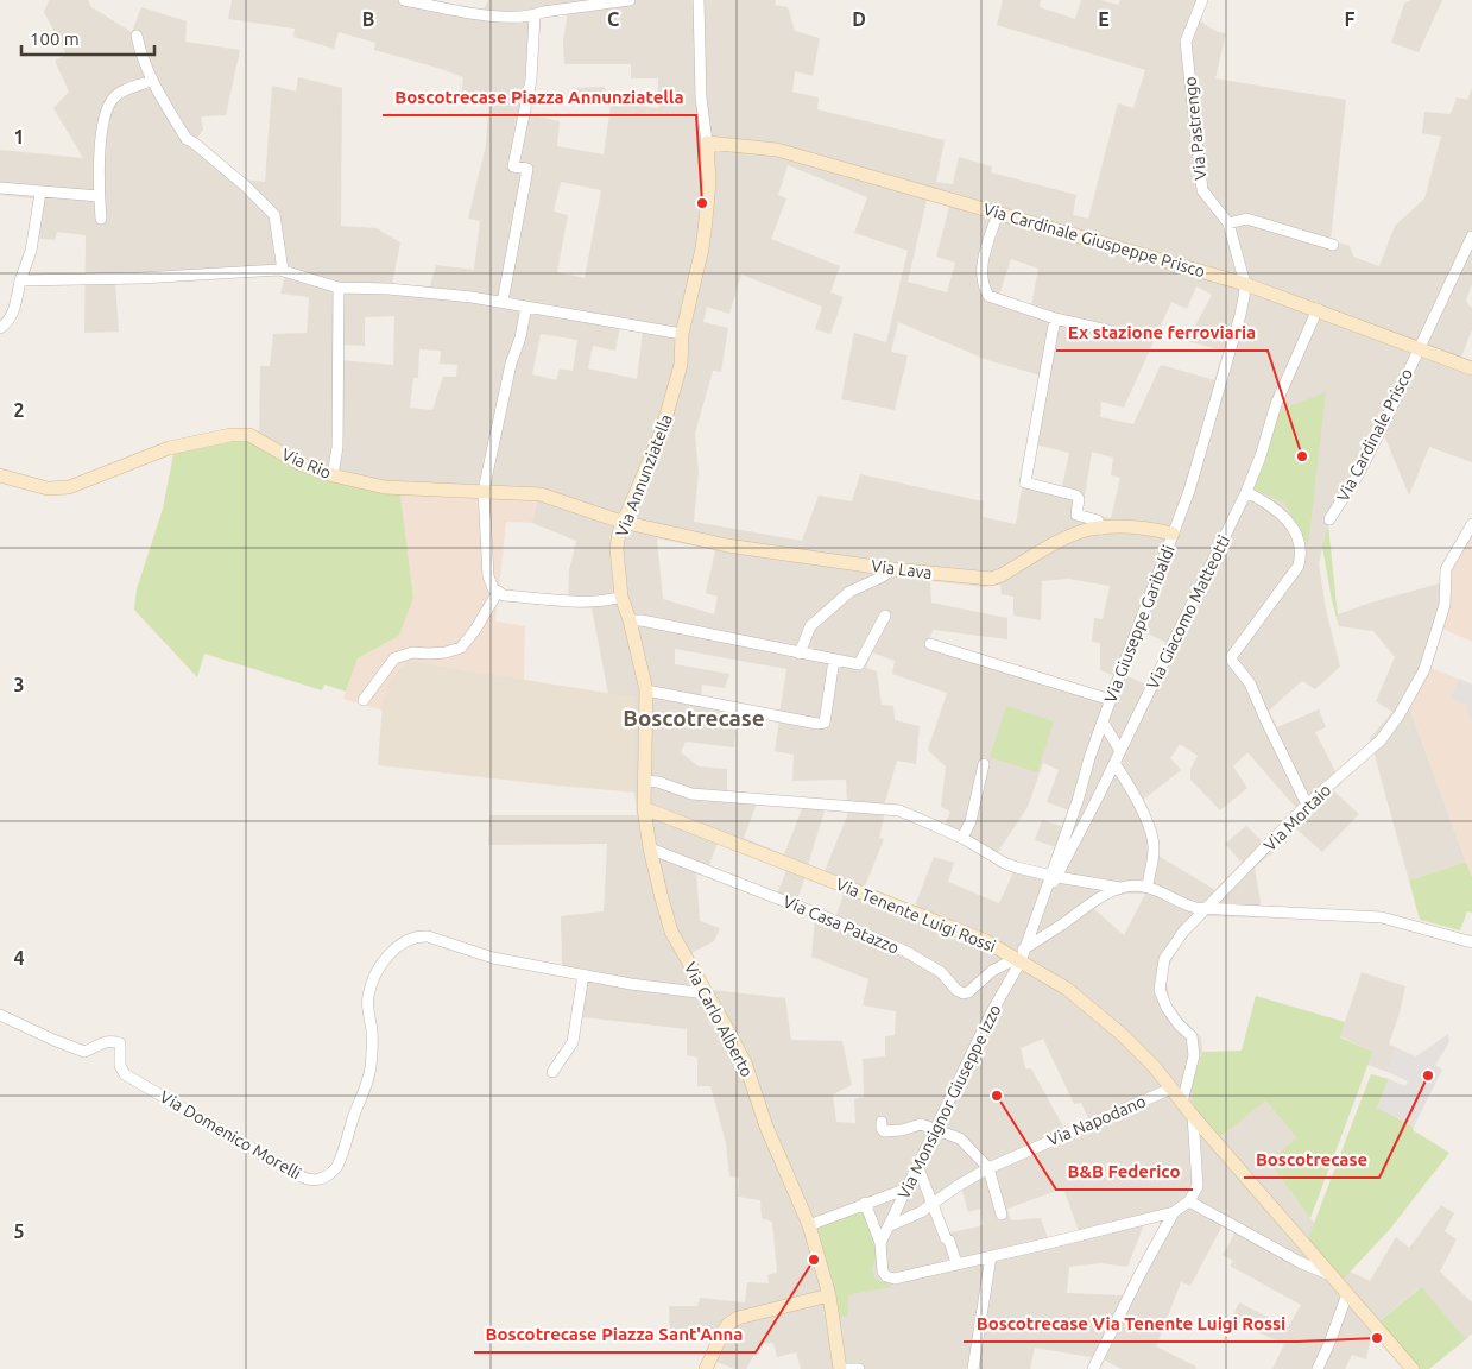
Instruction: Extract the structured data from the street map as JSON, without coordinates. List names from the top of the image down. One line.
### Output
{"streets":{"street":["Via Pastrengo","Via Cardinale Giuspeppe Prisco","Via Cardinale Prisco","Via Rio","Via Annunziatella","Via Lava","Via Giacomo Matteotti","Via Giuseppe Garibaldi","Via Mortaio","Via Tenente Luigi Rossi","Via Casa Patazzo","Via Carlo Alberto","Via Monsignor Giuseppe Izzo","Via Napodano","Via Domenico Morelli"]},"crossings":[["Via Pastrengo","Via Cardinale Giuspeppe Prisco"],["Via Pastrengo","Via Giuseppe Garibaldi"],["Via Cardinale Giuspeppe Prisco","Via Cardinale Prisco"],["Via Cardinale Giuspeppe Prisco","Via Annunziatella"],["Via Cardinale Giuspeppe Prisco","Via Giacomo Matteotti"],["Via Cardinale Giuspeppe Prisco","Via Giuseppe Garibaldi"],["Via Rio","Via Annunziatella"],["Via Rio","Via Lava"],["Via Annunziatella","Via Lava"],["Via Annunziatella","Via Tenente Luigi Rossi"],["Via Annunziatella","Via Carlo Alberto"],["Via Lava","Via Giuseppe Garibaldi"],["Via Giacomo Matteotti","Via Giuseppe Garibaldi"],["Via Giacomo Matteotti","Via Tenente Luigi Rossi"],["Via Giacomo Matteotti","Via Casa Patazzo"],["Via Giacomo Matteotti","Via Monsignor Giuseppe Izzo"],["Via Mortaio","Via Tenente Luigi Rossi"],["Via Tenente Luigi Rossi","Via Casa Patazzo"],["Via Tenente Luigi Rossi","Via Carlo Alberto"],["Via Tenente Luigi Rossi","Via Monsignor Giuseppe Izzo"],["Via Tenente Luigi Rossi","Via Napodano"],["Via Casa Patazzo","Via Carlo Alberto"],["Via Casa Patazzo","Via Monsignor Giuseppe Izzo"],["Via Carlo Alberto","Via Domenico Morelli"],["Via Monsignor Giuseppe Izzo","Via Napodano"]],"districts":["Boscotrecase"],"places":["Boscotrecase Piazza Annunziatella","Ex stazione ferroviaria","Boscotrecase","B&B Federico","Boscotrecase Piazza Sant'Anna","Boscotrecase Via Tenente Luigi Rossi"],"scale_bar":"100 m","grid":{"columns":["B","C","D","E","F"],"rows":["1","2","3","4","5"]}}
